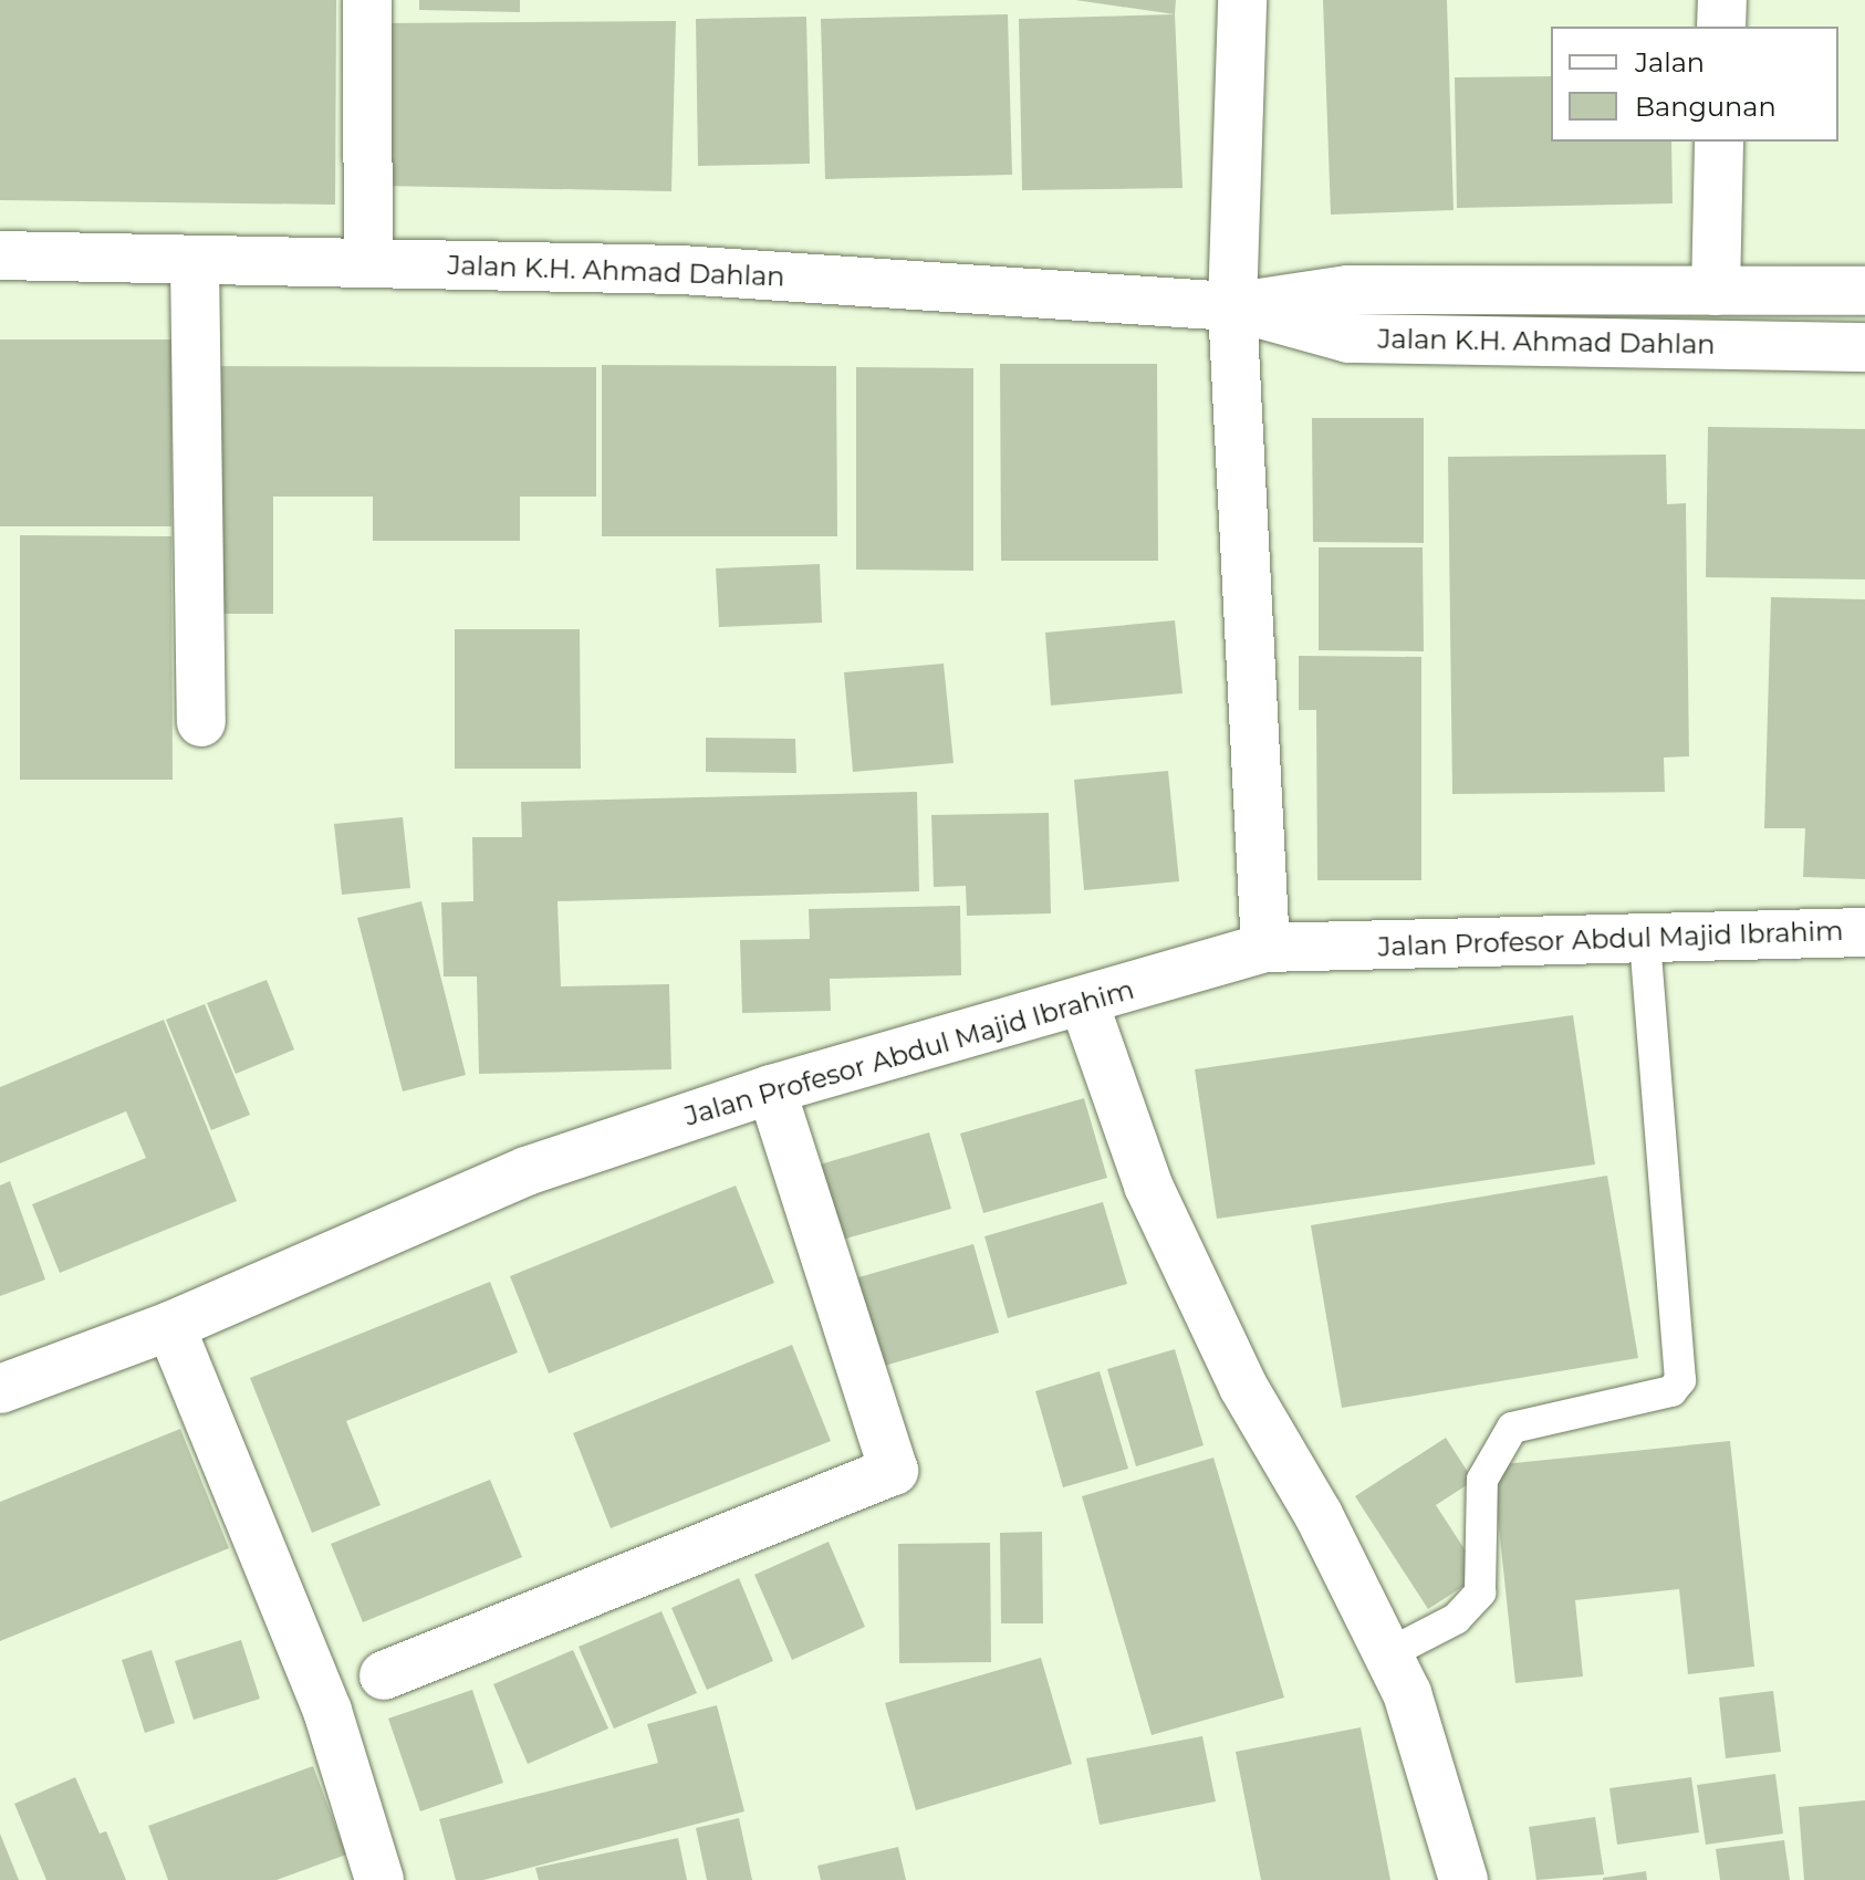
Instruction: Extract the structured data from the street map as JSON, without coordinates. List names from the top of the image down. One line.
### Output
{"streets":{"street":["Jalan K.H. Ahmad Dahlan","Jalan Profesor Abdul Majid Ibrahim"]},"legend":["Jalan","Bangunan"]}
